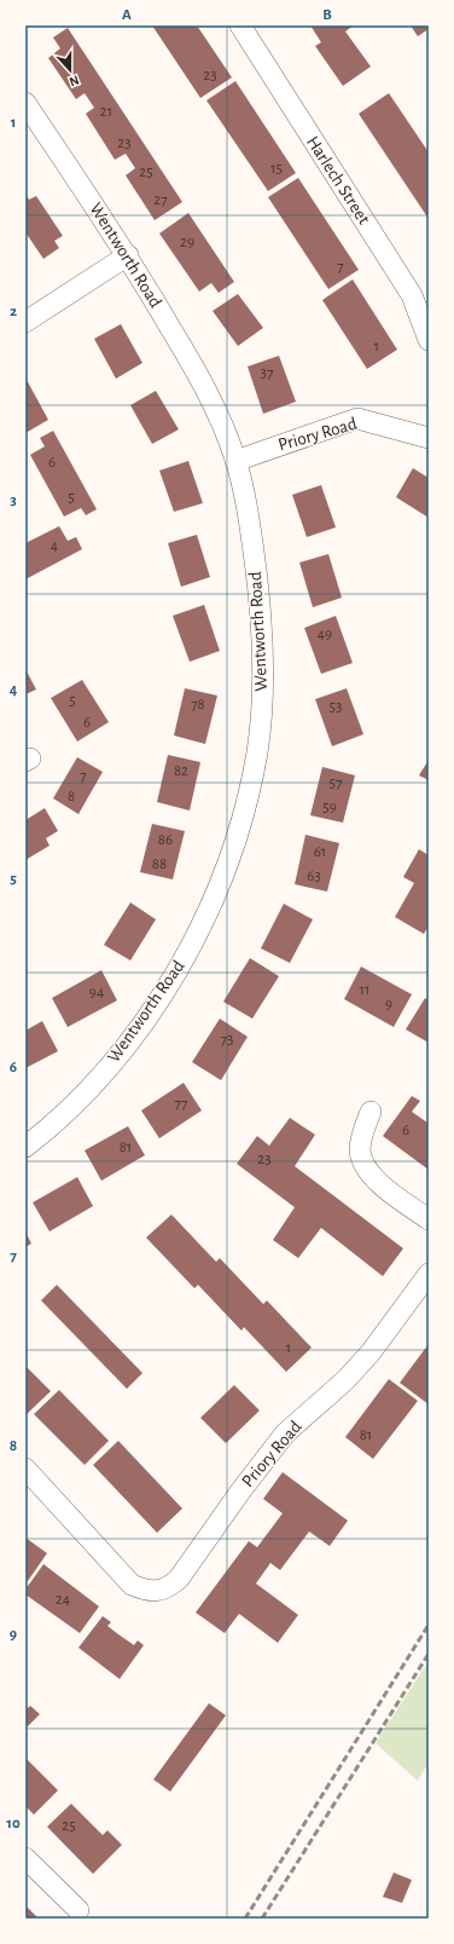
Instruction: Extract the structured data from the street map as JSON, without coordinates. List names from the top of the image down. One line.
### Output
{"streets":{"street":["Harlech Street","Wentworth Road","Priory Road"]},"crossings":[["Wentworth Road","Priory Road"]],"house_numbers":["23","21","23","15","25","27","29","7","1","37","6","5","4","49","5","78","53","6","82","7","57","8","59","86","61","88","63","11","94","9","73","77","6","81","23","1","81","24","25"],"north":"bottom","grid":{"columns":["A","B"],"rows":["1","2","3","4","5","6","7","8","9","10"]}}
